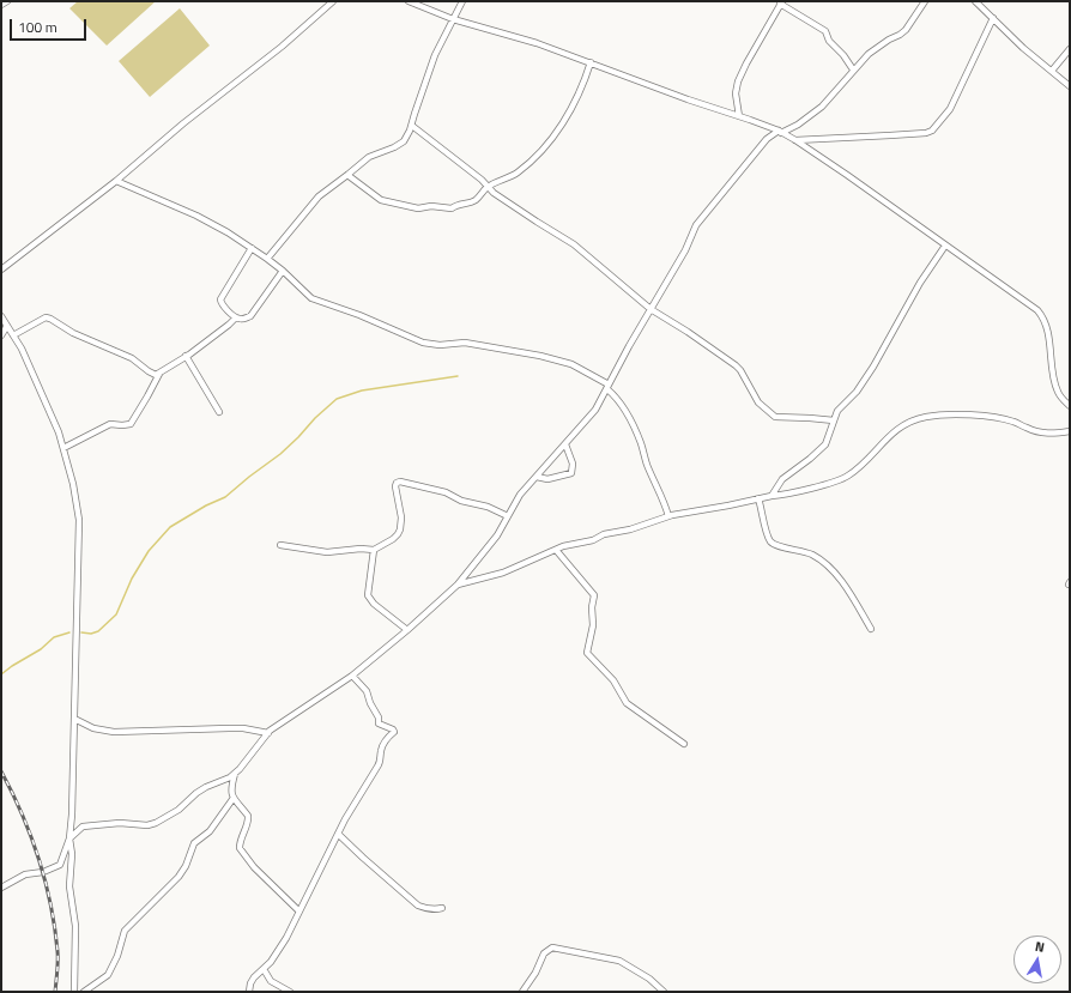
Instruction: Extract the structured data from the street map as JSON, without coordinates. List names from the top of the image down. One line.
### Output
{"scale_bar":"100 m","north":"top"}
